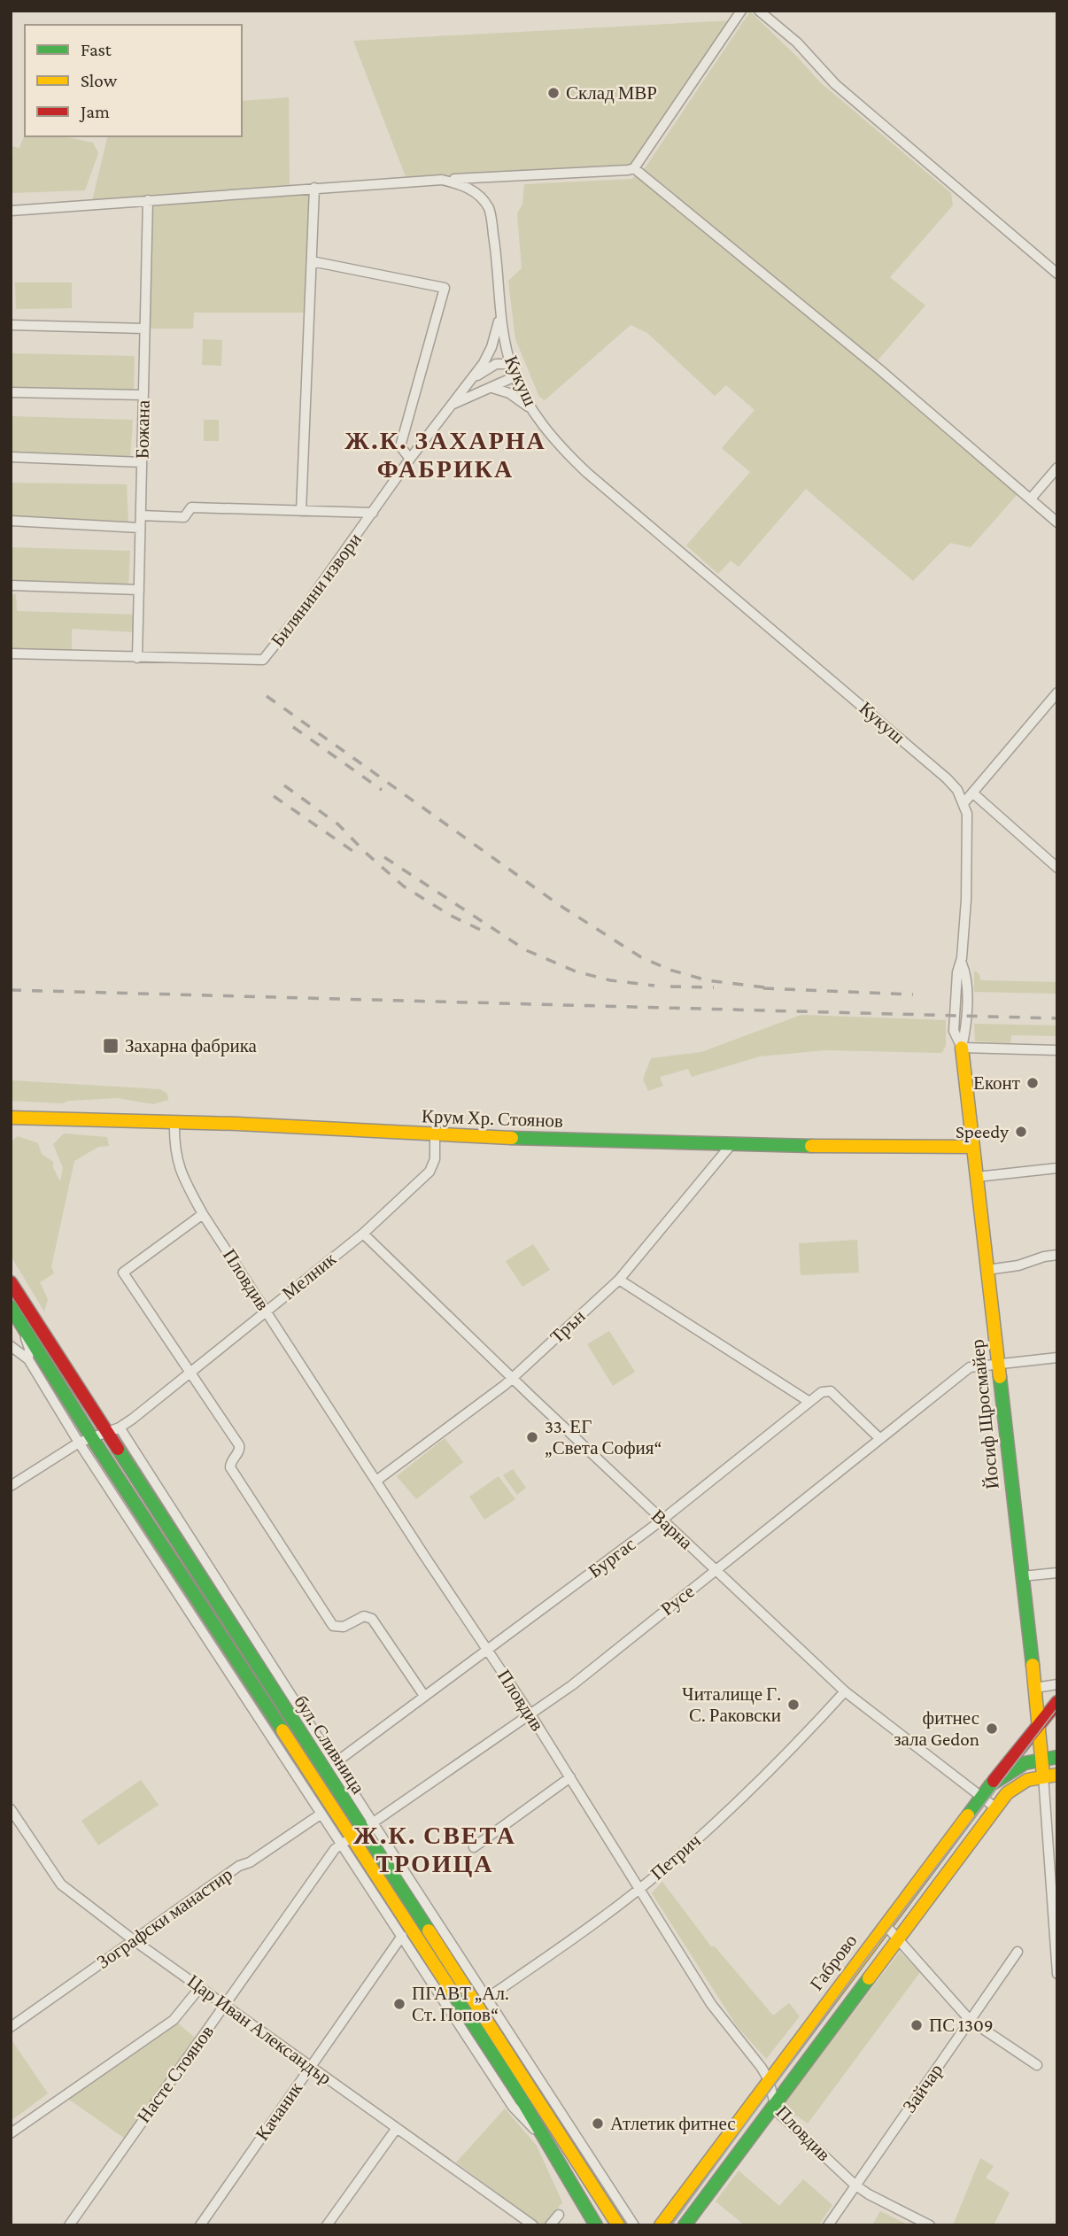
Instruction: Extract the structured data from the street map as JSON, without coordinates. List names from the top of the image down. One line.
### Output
{"streets":{"main road":["Крум Хр. Стоянов","Йосиф Щросмайер","бул. Сливница","Габрово"],"street":["Кукуш","Божана","Билянини извори","Мелник","Пловдив","Трън","Варна","Бургас","Русе","Петрич","Зографски манастир","Цар Иван Александър","Насте Стоянов","Зайчар","Качаник"]},"crossings":[["Кукуш","Божана"],["Кукуш","Билянини извори"],["Кукуш","Йосиф Щросмайер"],["Божана","Билянини извори"],["Крум Хр. Стоянов","Мелник"],["Крум Хр. Стоянов","Пловдив"],["Крум Хр. Стоянов","Трън"],["Крум Хр. Стоянов","Йосиф Щросмайер"],["Мелник","Пловдив"],["Мелник","Варна"],["Мелник","бул. Сливница"],["Пловдив","Трън"],["Пловдив","Бургас"],["Пловдив","Русе"],["Пловдив","Петрич"],["Пловдив","Габрово"],["Пловдив","Зайчар"],["Трън","Варна"],["Йосиф Щросмайер","Русе"],["Йосиф Щросмайер","Габрово"],["Варна","Бургас"],["Варна","Русе"],["Варна","Петрич"],["Варна","Габрово"],["Бургас","Русе"],["Бургас","бул. Сливница"],["Русе","бул. Сливница"],["Русе","Насте Стоянов"],["бул. Сливница","Петрич"],["бул. Сливница","Зографски манастир"],["бул. Сливница","Насте Стоянов"],["бул. Сливница","Качаник"],["Зографски манастир","Цар Иван Александър"],["Цар Иван Александър","Насте Стоянов"],["Цар Иван Александър","Качаник"]],"districts":["Ж.К. ЗАХАРНА ФАБРИКА","Ж.К. СВЕТА ТРОИЦА"],"places":{"other":["Склад МВР","Еконт","Speedy","33. ЕГ „Света София“","Читалище Г. С. Раковски","фитнес зала Gedon","ПГАВТ „Ал. Ст. Попов“","ПС 1309","Атлетик фитнес"],"transit":["Захарна фабрика"]},"legend":["Fast","Slow","Jam"]}
